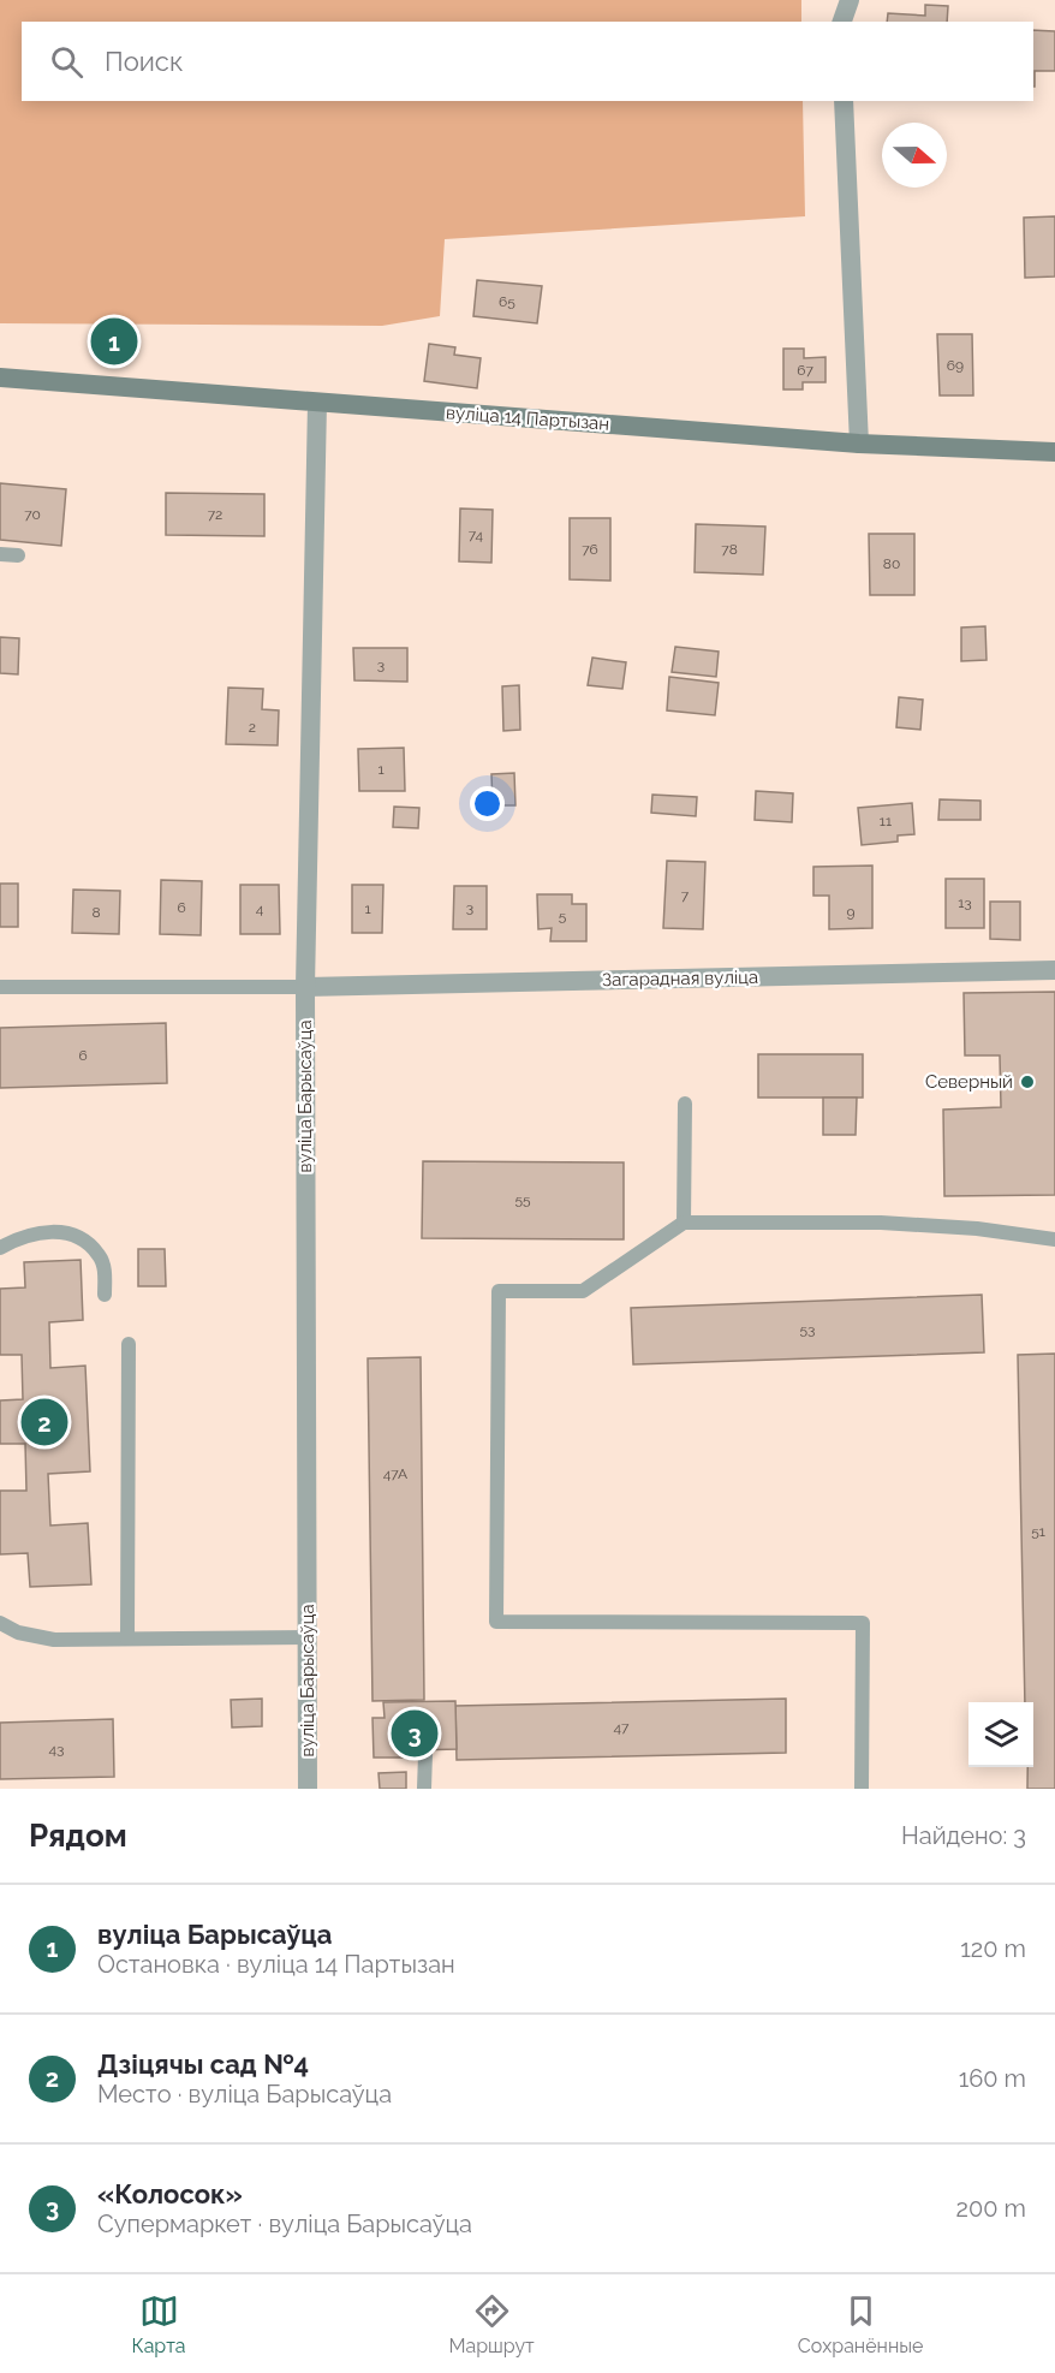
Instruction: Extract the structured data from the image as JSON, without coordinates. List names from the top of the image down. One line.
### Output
{"streets":{"main road":["вуліца 14 Партызан"],"street":["Загарадная вуліца","вуліца Барысаўца"]},"crossings":[["вуліца 14 Партызан","вуліца Барысаўца"],["Загарадная вуліца","вуліца Барысаўца"]],"places":["Северный"],"house_numbers":["65","69","67","70","72","74","76","78","80","3","2","1","11","7","13","6","3","4","1","8","9","5","6","55","53","47А","51","47","43"],"north":"right","page":{"search":"Поиск","pins":["1","2","3"],"heading":["Рядом","Найдено: 3"],"list":[{"mark":"1","name":"вуліца Барысаўца","note":"Остановка · вуліца 14 Партызан","value":"120 m"},{"mark":"2","name":"Дзіцячы сад №4","note":"Место · вуліца Барысаўца","value":"160 m"},{"mark":"3","name":"«Колосок»","note":"Супермаркет · вуліца Барысаўца","value":"200 m"}],"nav":["Карта","Маршрут","Сохранённые"]}}
